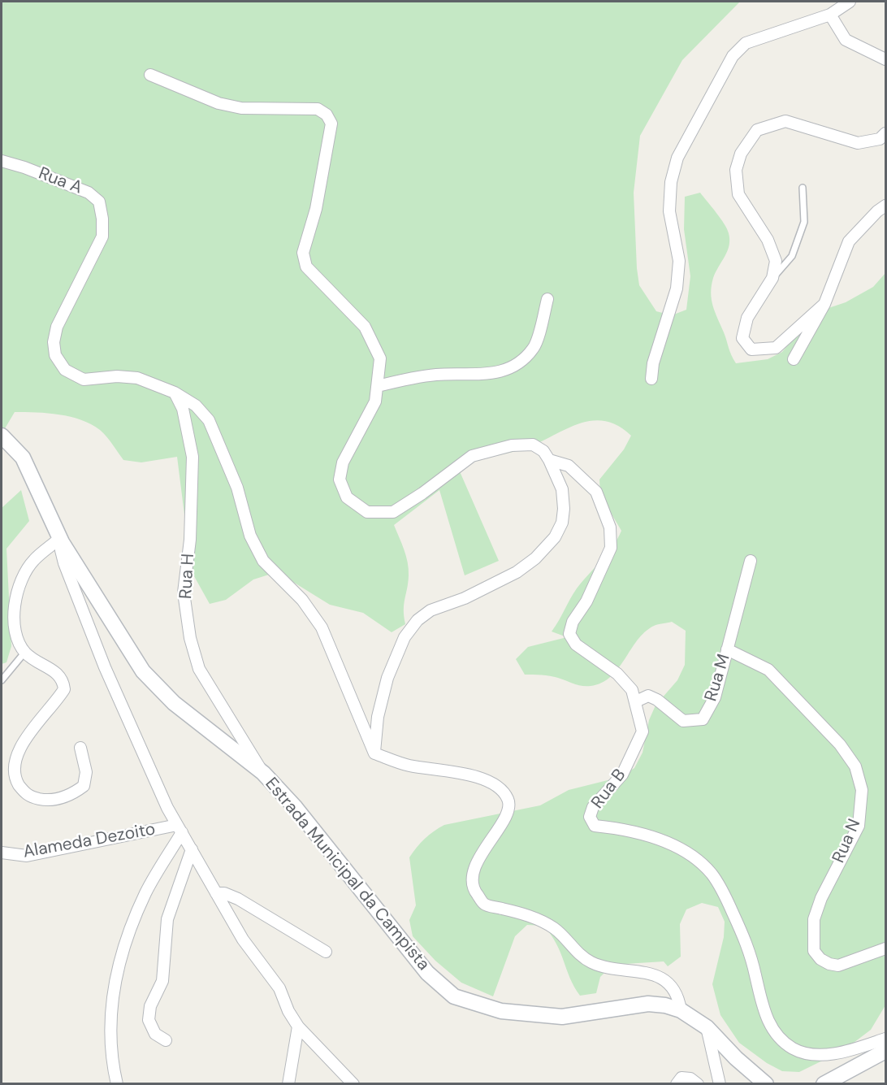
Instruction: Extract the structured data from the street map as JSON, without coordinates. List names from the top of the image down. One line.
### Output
{"streets":{"main road":["Estrada Municipal da Campista"],"street":["Rua A","Rua H","Rua M","Rua B","Alameda Dezoito","Rua N"]},"crossings":[["Rua A","Rua H"],["Rua H","Estrada Municipal da Campista"],["Rua M","Rua B"],["Rua M","Rua N"]]}
